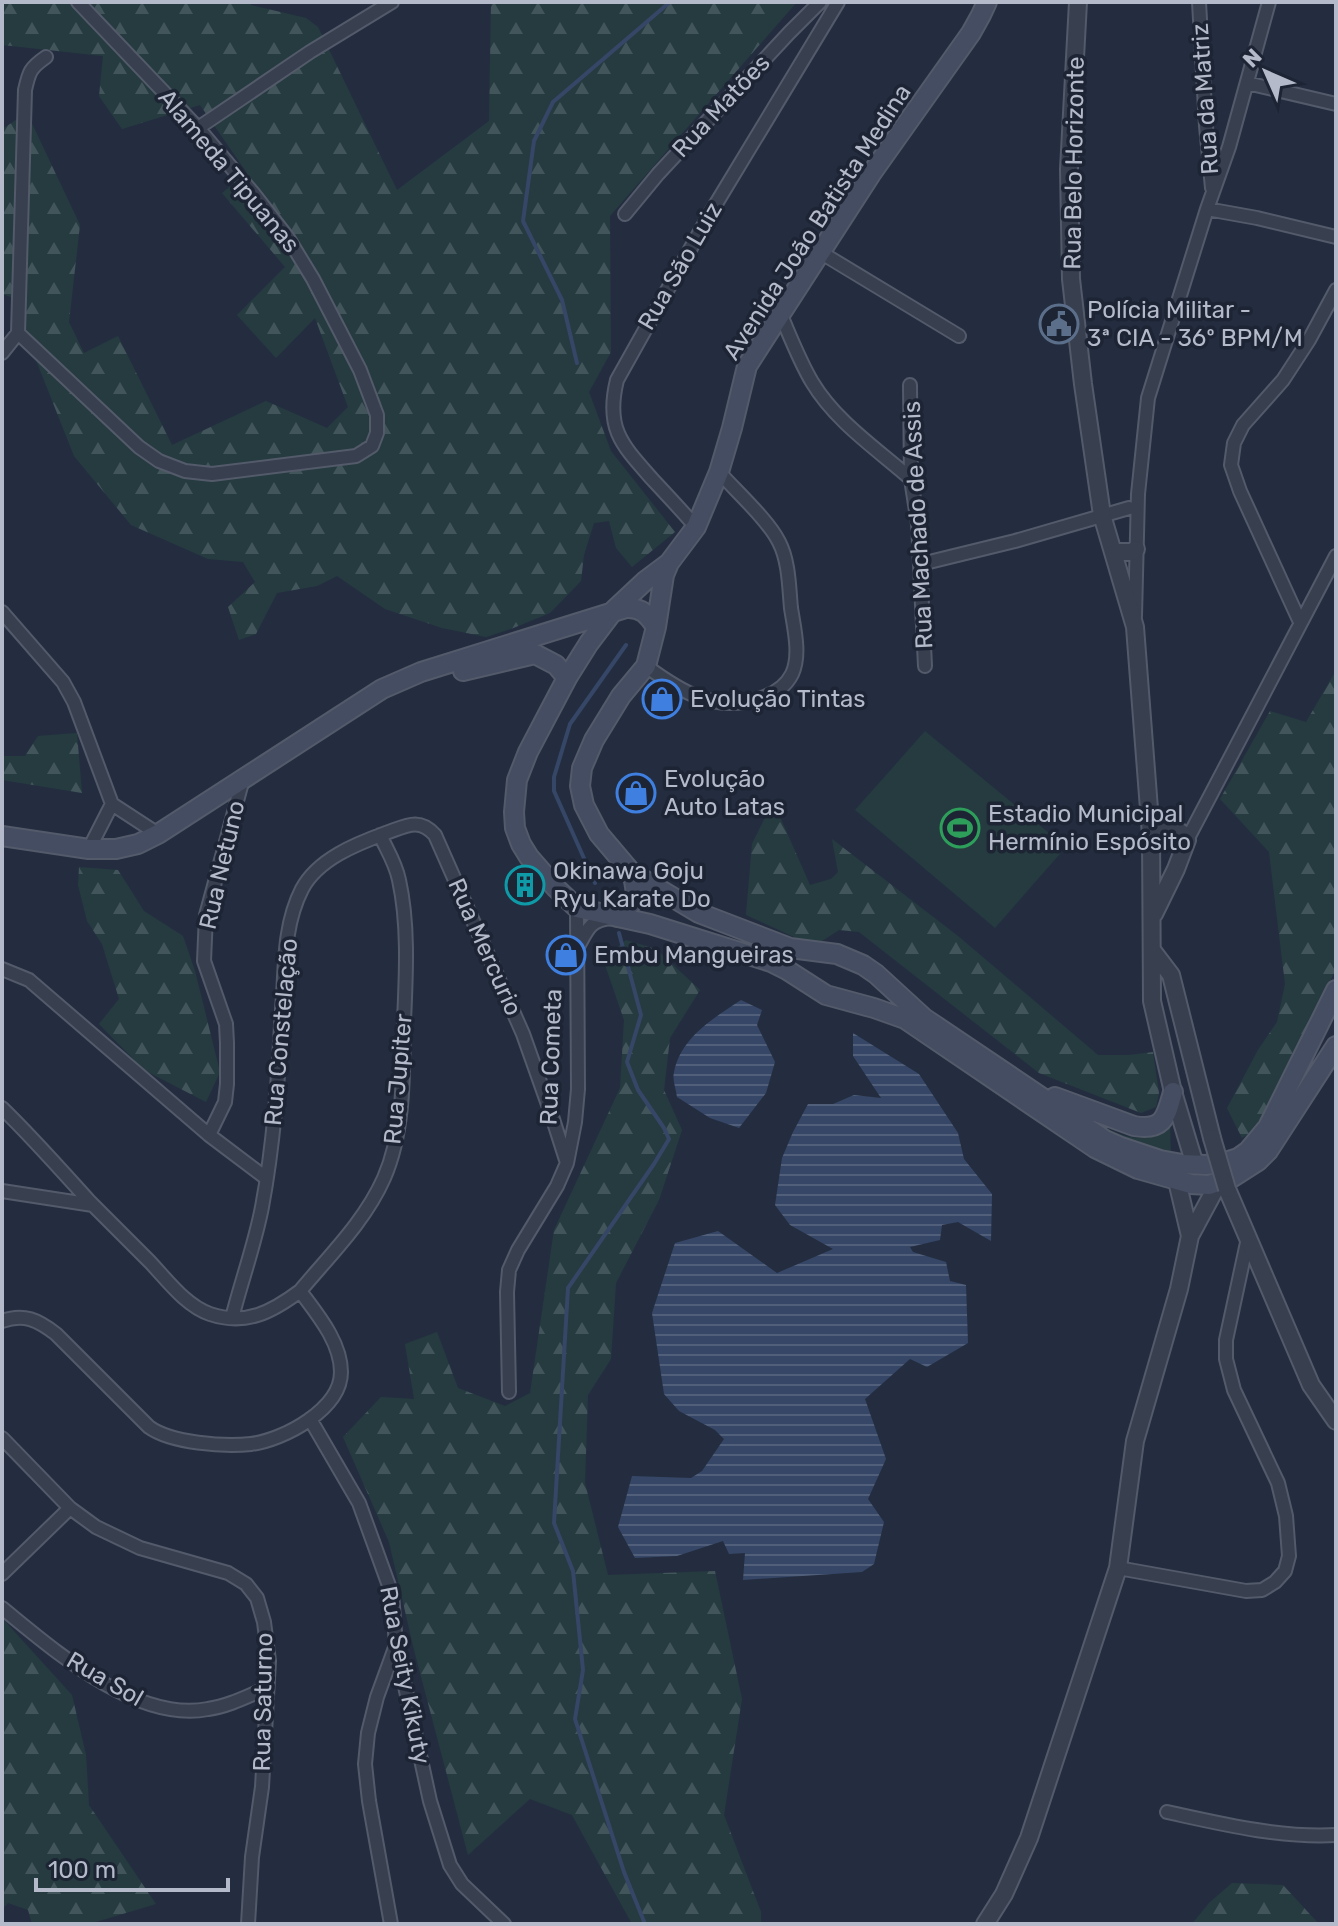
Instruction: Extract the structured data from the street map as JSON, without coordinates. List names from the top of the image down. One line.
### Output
{"streets":{"main road":["Avenida João Batista Medina"],"street":["Rua da Matriz","Rua Matões","Rua Belo Horizonte","Alameda Tipuanas","Rua São Luiz","Rua Machado de Assis","Rua Netuno","Rua Mercurio","Rua Constelação","Rua Cometa","Rua Jupiter","Rua Seity Kikuty","Rua Sol","Rua Saturno"]},"crossings":[["Avenida João Batista Medina","Rua São Luiz"],["Avenida João Batista Medina","Rua Netuno"],["Rua Mercurio","Rua Constelação"],["Rua Mercurio","Rua Cometa"],["Rua Mercurio","Rua Jupiter"],["Rua Constelação","Rua Jupiter"],["Rua Sol","Rua Saturno"]],"places":{"public building":["Polícia Militar - 3ª CIA - 36º BPM/M"],"shop":["Evolução Tintas","Evolução Auto Latas","Embu Mangueiras"],"sports":["Estadio Municipal Hermínio Espósito"],"building":["Okinawa Goju Ryu Karate Do"]},"scale_bar":"100 m","north":"top left"}
